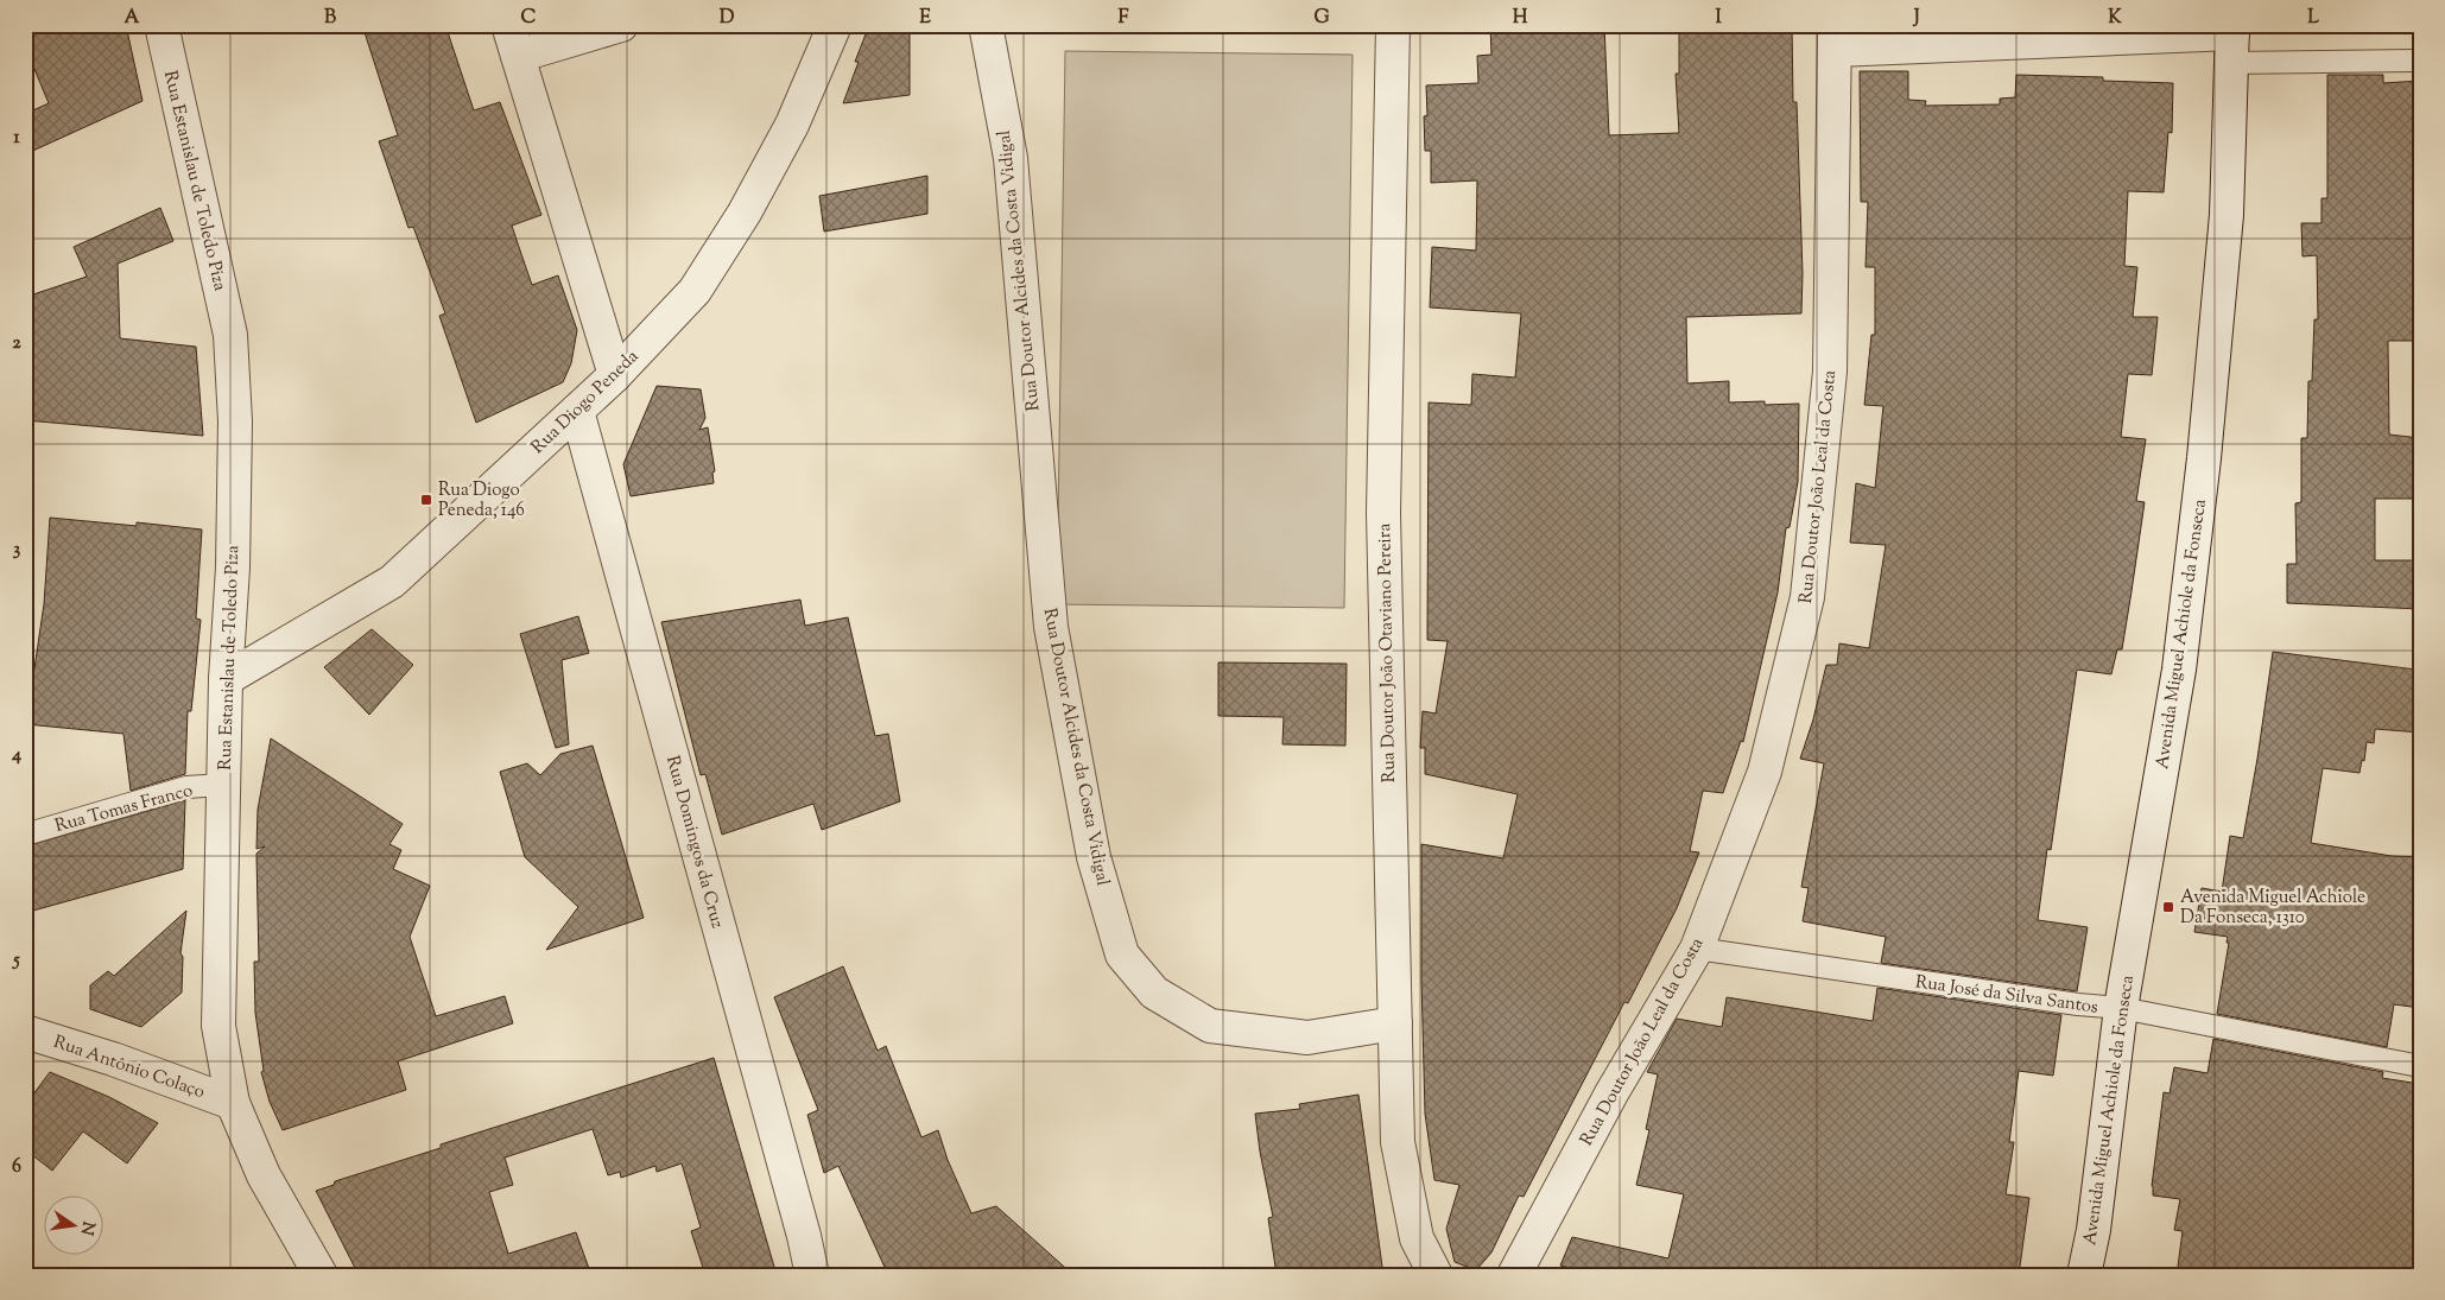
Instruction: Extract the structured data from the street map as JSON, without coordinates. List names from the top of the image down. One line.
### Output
{"streets":{"street":["Rua Estanislau de Toledo Piza","Rua Doutor Alcides da Costa Vidigal","Rua Diogo Peneda","Rua Doutor João Leal da Costa","Avenida Miguel Achiole da Fonseca","Rua Doutor João Otaviano Pereira","Rua Domingos da Cruz","Rua Antônio Colaço"],"lane":["Rua Tomas Franco","Rua José da Silva Santos"]},"crossings":[["Rua Estanislau de Toledo Piza","Rua Diogo Peneda"],["Rua Estanislau de Toledo Piza","Rua Tomas Franco"],["Rua Estanislau de Toledo Piza","Rua Antônio Colaço"],["Rua Doutor Alcides da Costa Vidigal","Rua Doutor João Otaviano Pereira"],["Rua Diogo Peneda","Rua Domingos da Cruz"],["Rua Doutor João Leal da Costa","Rua José da Silva Santos"],["Avenida Miguel Achiole da Fonseca","Rua José da Silva Santos"]],"places":{"transit":["Rua Diogo Peneda, 146","Avenida Miguel Achiole Da Fonseca, 1310"]},"north":"right","grid":{"columns":["A","B","C","D","E","F","G","H","I","J","K","L"],"rows":["1","2","3","4","5","6"]}}
